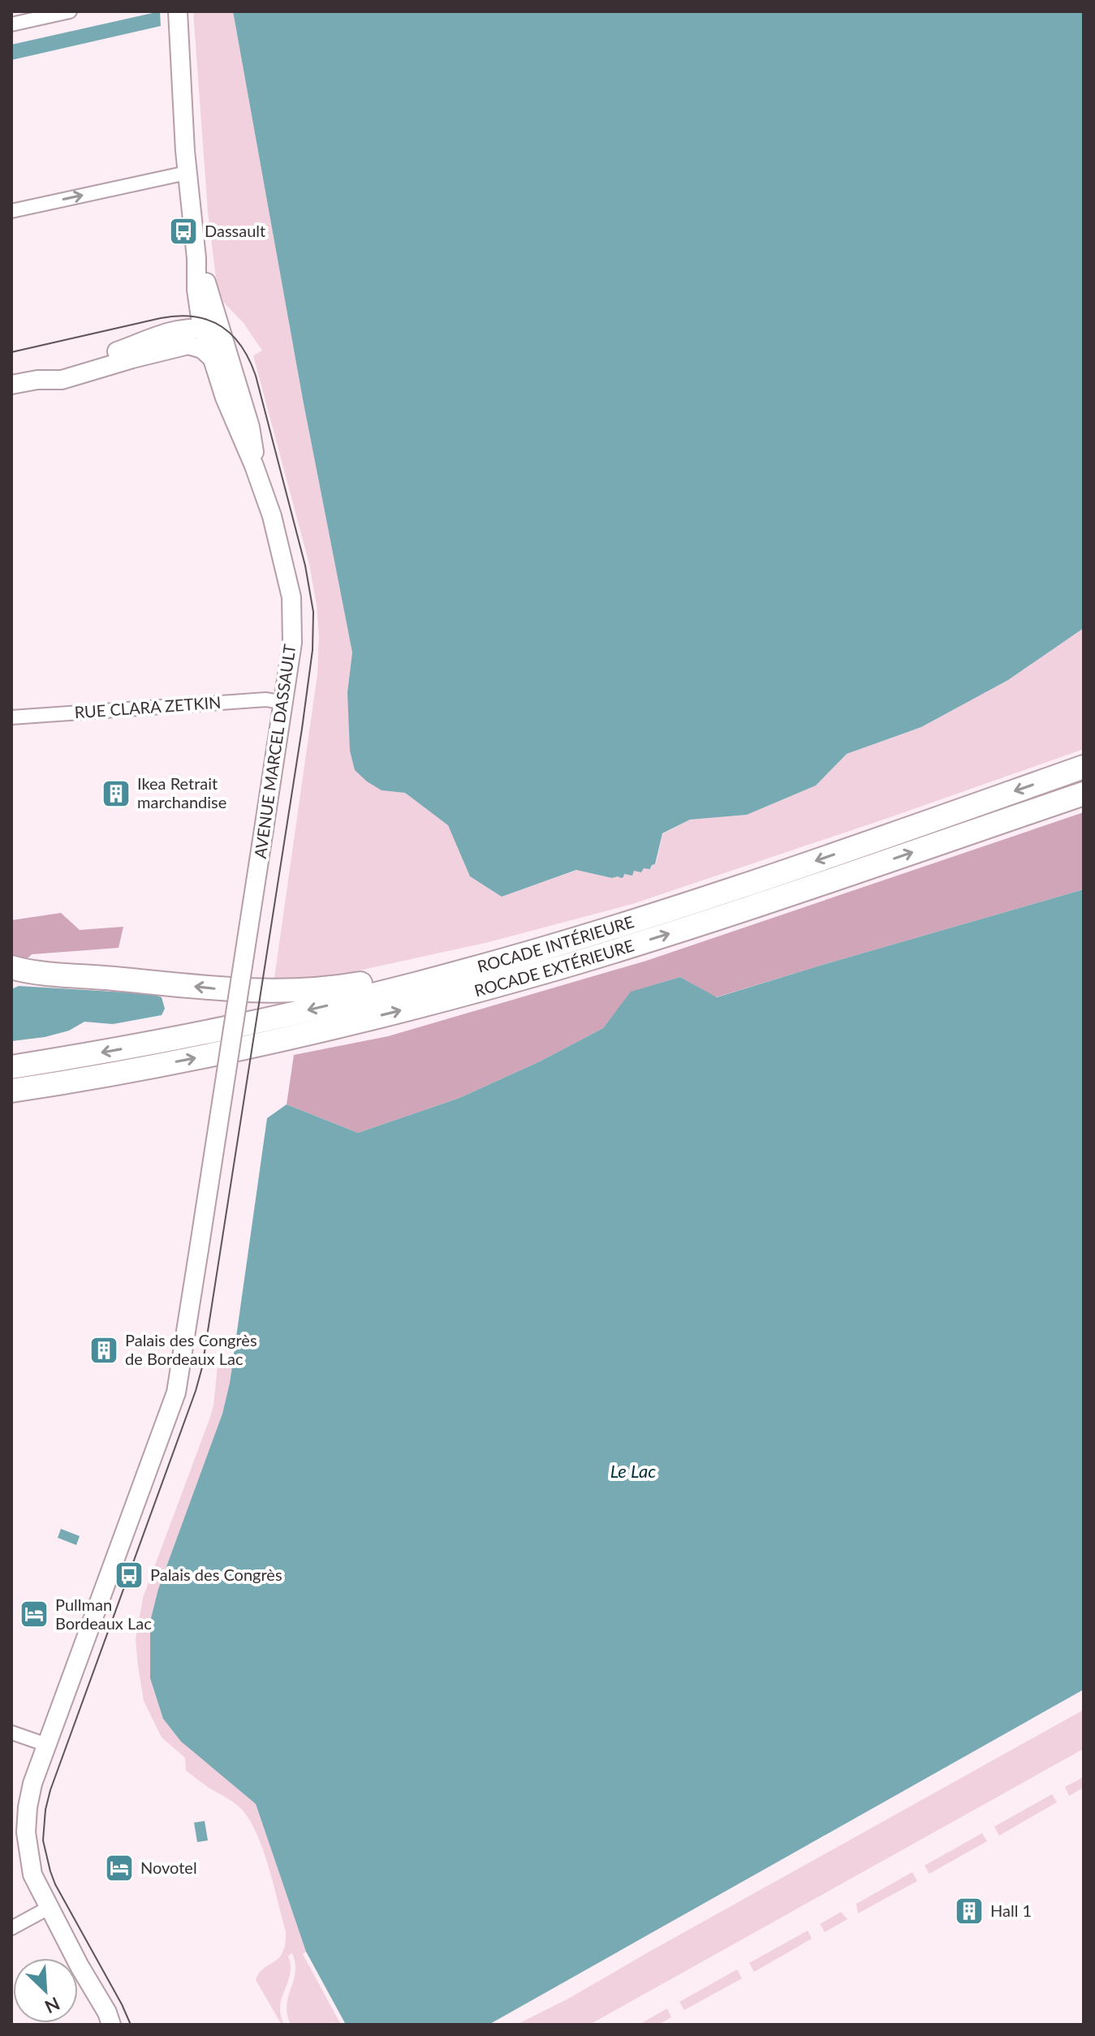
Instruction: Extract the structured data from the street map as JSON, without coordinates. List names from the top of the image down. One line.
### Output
{"streets":{"highway":["ROCADE INTÉRIEURE","ROCADE EXTÉRIEURE"],"street":["RUE CLARA ZETKIN","AVENUE MARCEL DASSAULT"]},"crossings":[["RUE CLARA ZETKIN","AVENUE MARCEL DASSAULT"]],"water":["Le Lac"],"places":{"bus stop":["Dassault","Palais des Congrès"],"building":["Ikea Retrait marchandise","Palais des Congrès de Bordeaux Lac","Hall 1"],"hotel":["Pullman Bordeaux Lac","Novotel"]},"north":"bottom right"}
